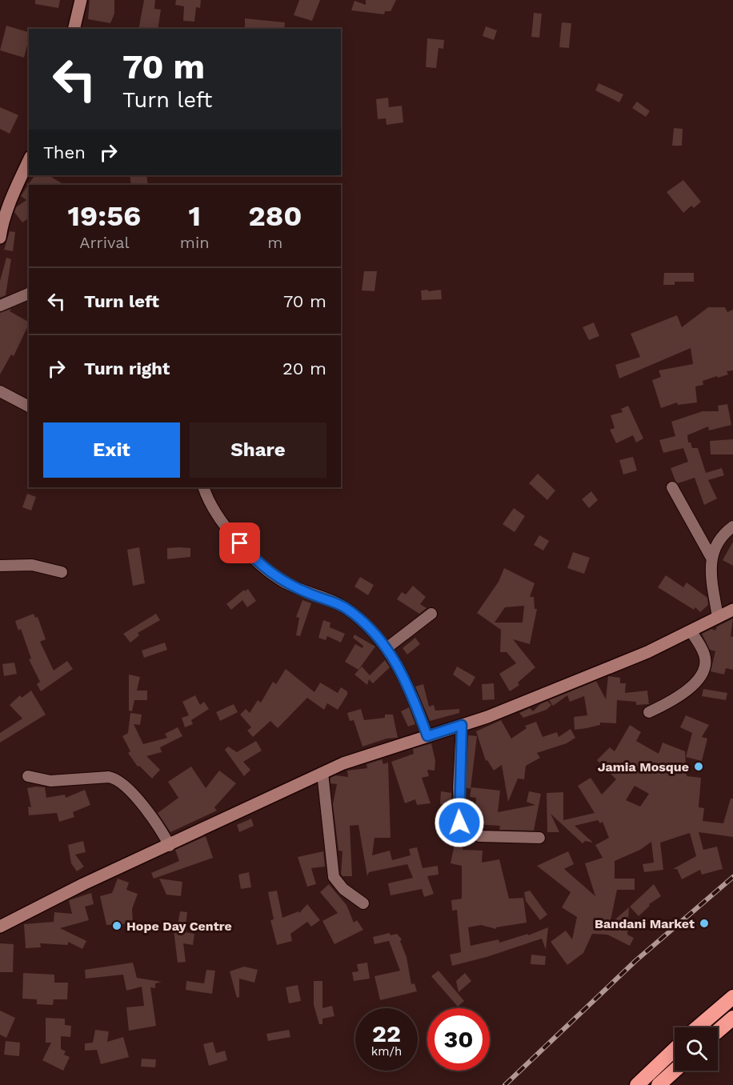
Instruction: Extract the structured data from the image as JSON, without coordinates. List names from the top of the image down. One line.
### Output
{"places":["Jamia Mosque","Bandani Market","Hope Day Centre"],"page":{"turn":["70 m","Turn left"],"then":"Then","eta":["19:56","Arrival","1","min","280","m"],"list":[{"name":"Turn left","value":"70 m"},{"name":"Turn right","value":"20 m"}],"buttons":["Exit","Share"],"speed":"22 km/h","limit":"30"}}
